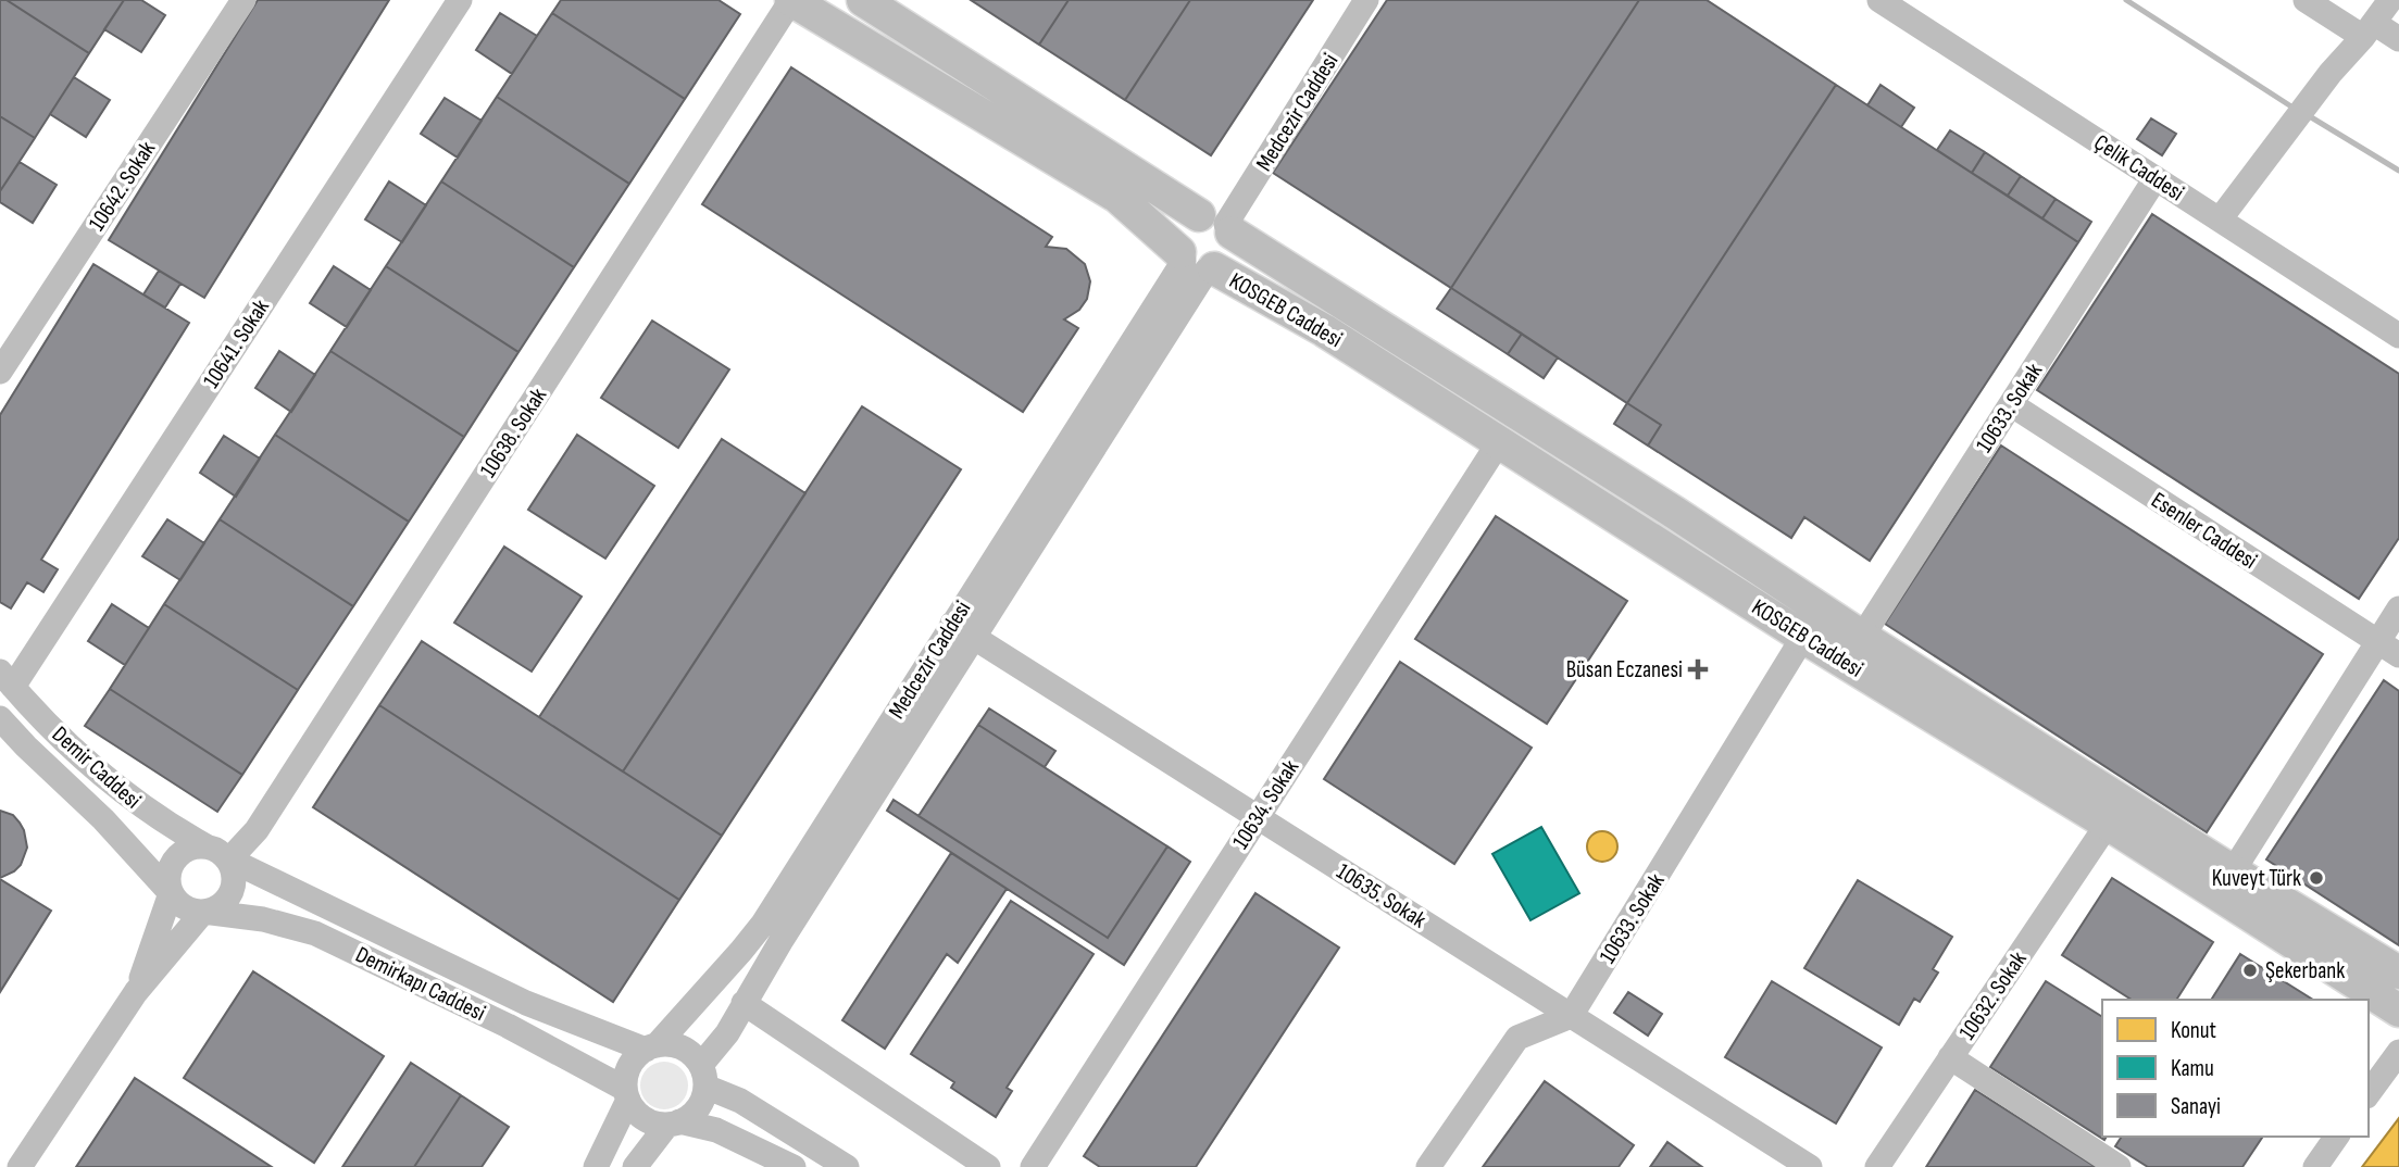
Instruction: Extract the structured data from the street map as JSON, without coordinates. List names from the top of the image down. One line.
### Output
{"streets":{"main road":["KOSGEB Caddesi"],"street":["Medcezir Caddesi","Çelik Caddesi","10642. Sokak","10641. Sokak","10633. Sokak","10638. Sokak","Esenler Caddesi","Demir Caddesi","10634. Sokak","10635. Sokak","Demirkapı Caddesi","10632. Sokak"]},"crossings":[["Medcezir Caddesi","KOSGEB Caddesi"],["Medcezir Caddesi","10635. Sokak"],["Medcezir Caddesi","Demirkapı Caddesi"],["Çelik Caddesi","10633. Sokak"],["KOSGEB Caddesi","10633. Sokak"],["KOSGEB Caddesi","10638. Sokak"],["KOSGEB Caddesi","10634. Sokak"],["KOSGEB Caddesi","10632. Sokak"],["10641. Sokak","Demir Caddesi"],["10633. Sokak","Esenler Caddesi"],["10633. Sokak","10635. Sokak"],["10638. Sokak","Demir Caddesi"],["10638. Sokak","Demirkapı Caddesi"],["Demir Caddesi","Demirkapı Caddesi"],["10634. Sokak","10635. Sokak"]],"places":{"health":["Büsan Eczanesi"],"other":["Kuveyt Türk","Şekerbank"]},"legend":["Konut","Kamu","Sanayi"]}
